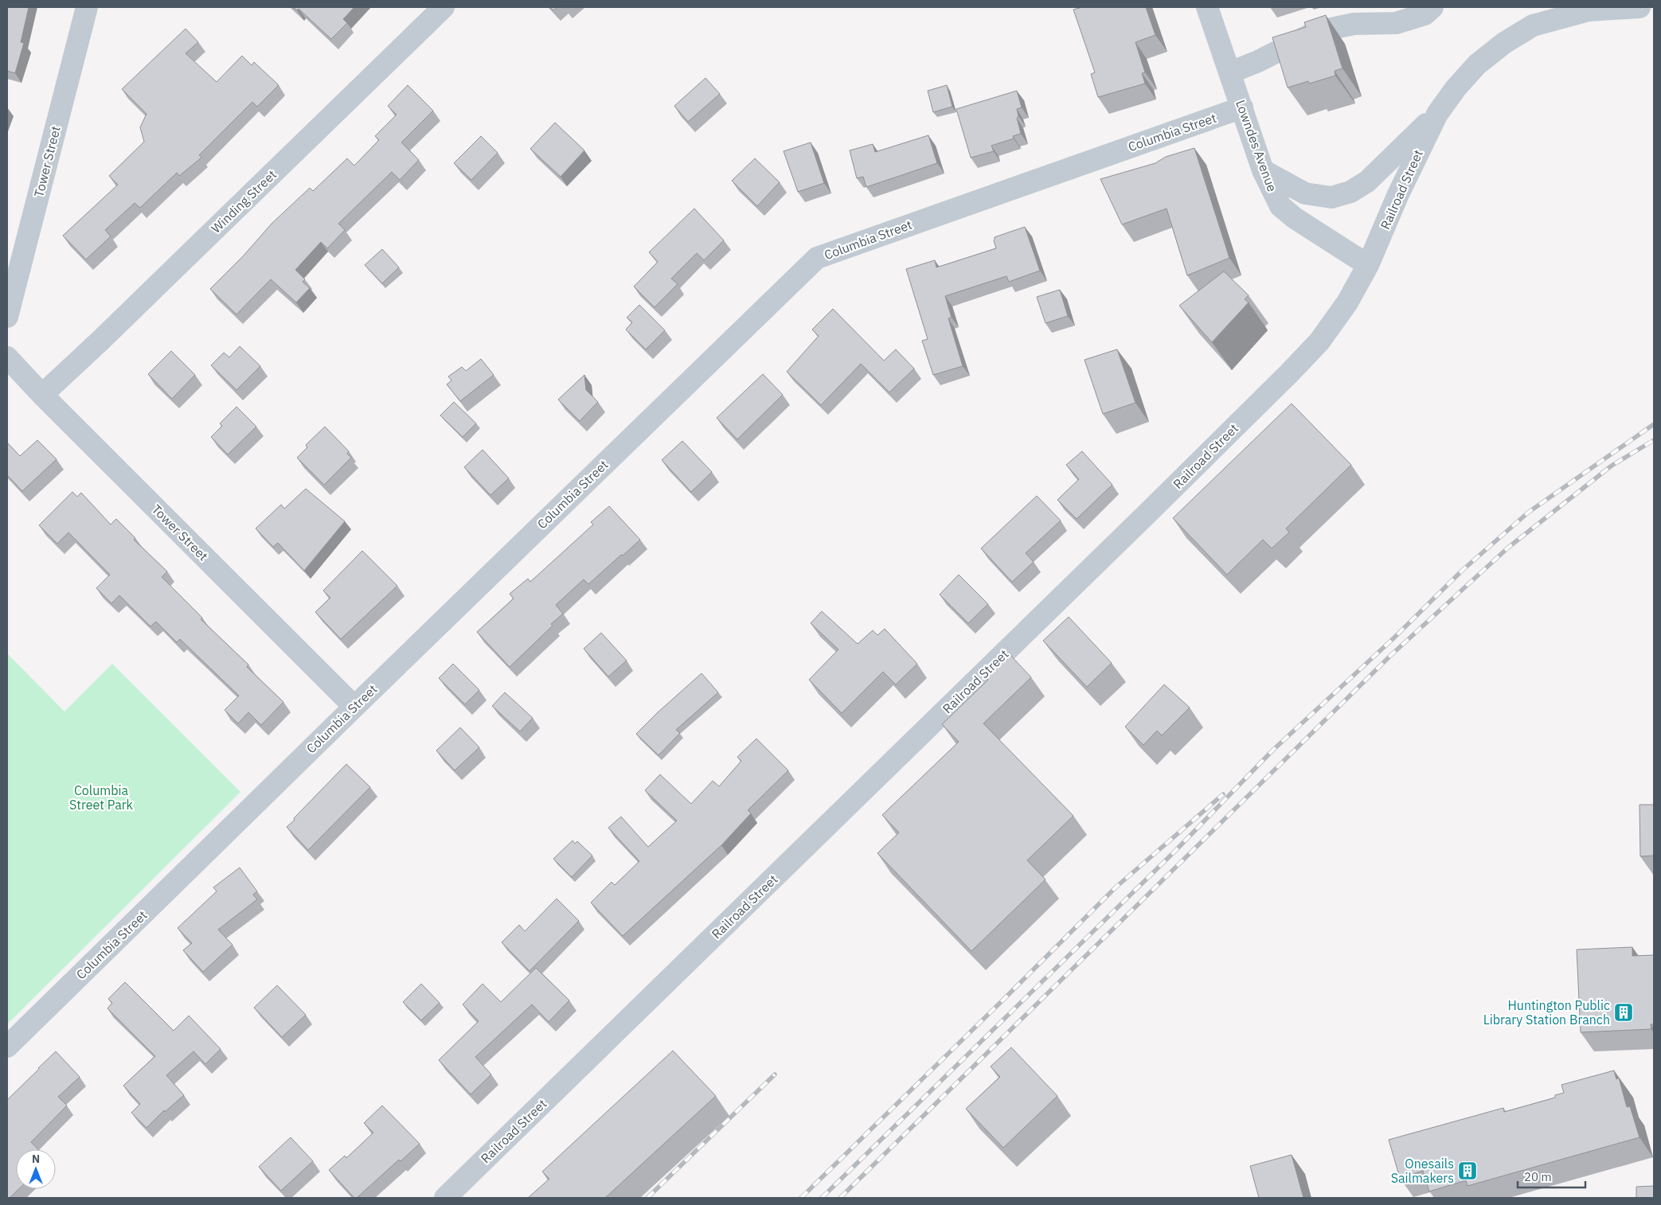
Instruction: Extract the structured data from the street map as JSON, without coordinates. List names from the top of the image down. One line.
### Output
{"streets":{"street":["Columbia Street","Lowndes Avenue","Tower Street","Railroad Street","Winding Street"]},"crossings":[["Columbia Street","Lowndes Avenue"],["Columbia Street","Tower Street"],["Lowndes Avenue","Railroad Street"],["Tower Street","Winding Street"]],"parks":["Columbia Street Park"],"places":{"building":["Huntington Public Library Station Branch","Onesails Sailmakers"]},"scale_bar":"20 m","north":"top"}
